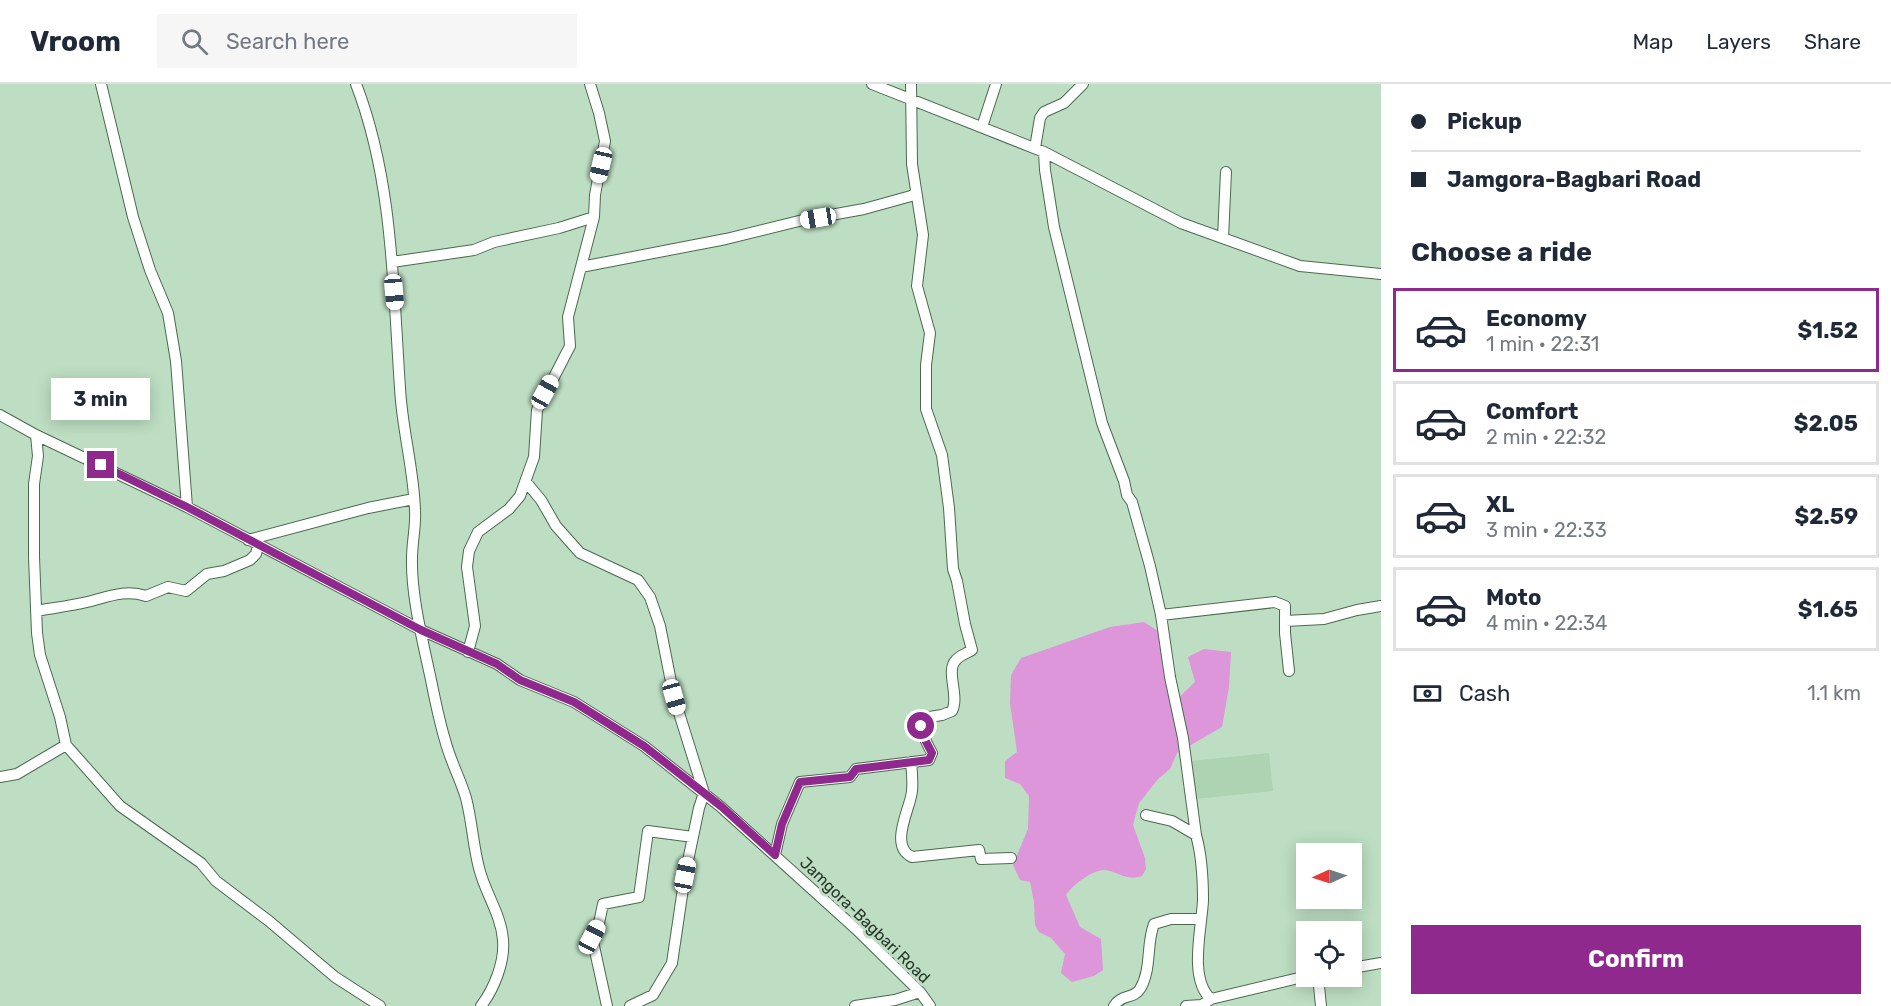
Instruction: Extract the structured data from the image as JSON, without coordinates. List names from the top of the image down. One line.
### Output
{"streets":{"street":["Jamgora-Bagbari Road"]},"north":"left","page":{"header":"Vroom","search":"Search here","nav":["Map","Layers","Share"],"banner":["Pickup","Jamgora-Bagbari Road"],"heading":"Choose a ride","list":[{"name":"Economy","note":"1 min · 22:31","value":"$1.52"},{"name":"Comfort","note":"2 min · 22:32","value":"$2.05"},{"name":"XL","note":"3 min · 22:33","value":"$2.59"},{"name":"Moto","note":"4 min · 22:34","value":"$1.65"}],"bubble":"3 min","pay":["Cash","1.1 km"],"buttons":"Confirm"}}
